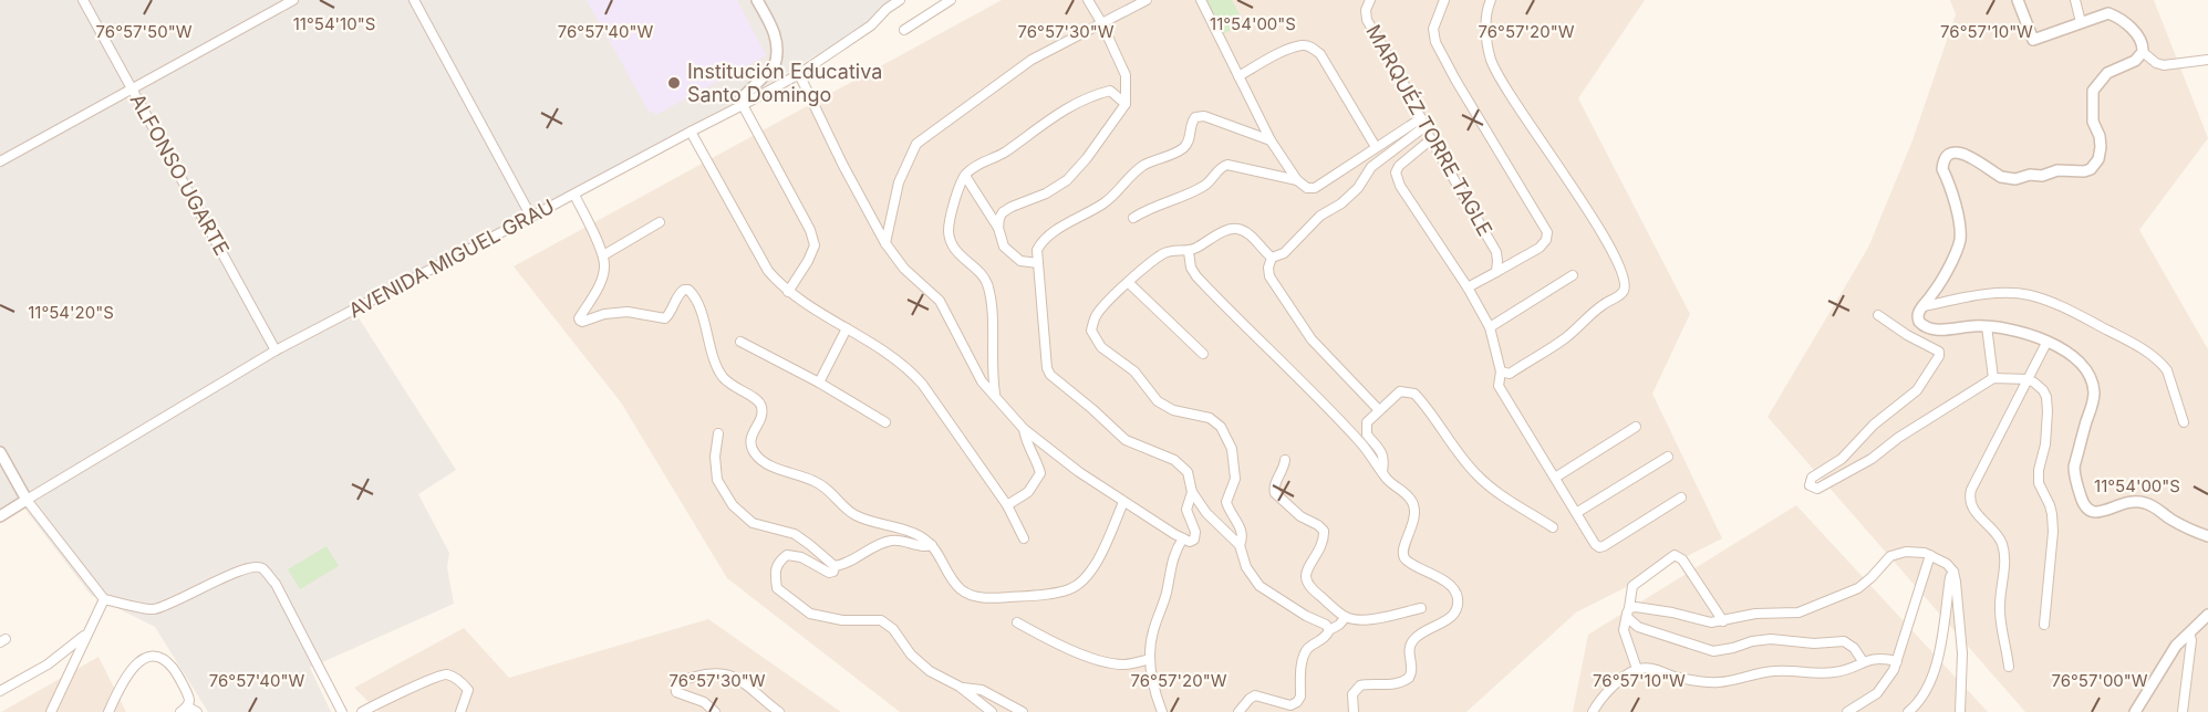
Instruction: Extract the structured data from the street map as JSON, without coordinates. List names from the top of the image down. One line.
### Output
{"streets":{"street":["MARQUÉZ TORRE TAGLE","ALFONSO UGARTE","AVENIDA MIGUEL GRAU"]},"crossings":[["ALFONSO UGARTE","AVENIDA MIGUEL GRAU"]],"places":["Institución Educativa Santo Domingo"],"coordinates":["11°54'10\"S","11°54'00\"S","76°57'50\"W","76°57'40\"W","76°57'30\"W","76°57'20\"W","76°57'10\"W","11°54'20\"S","76°57'00\"W"]}
